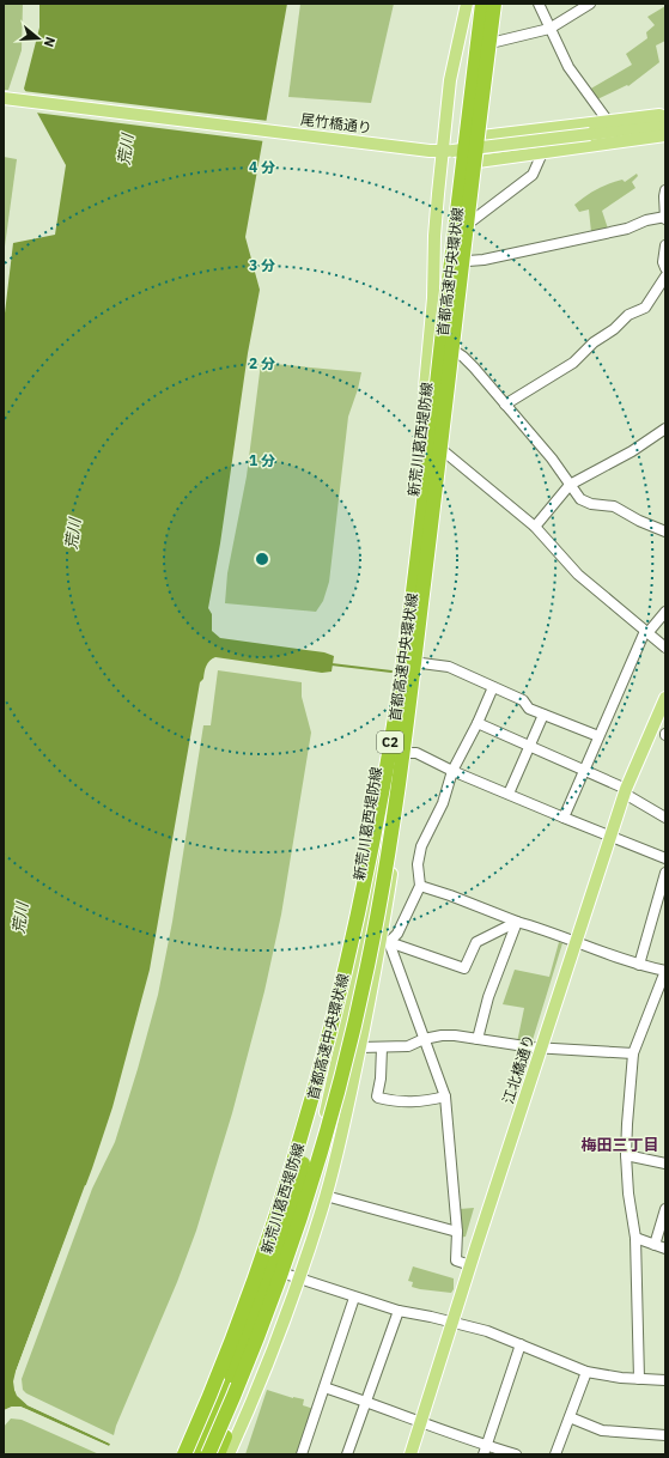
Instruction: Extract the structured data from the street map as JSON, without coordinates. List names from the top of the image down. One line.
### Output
{"streets":{"highway":["首都高速中央環状線","C2"],"main road":["尾竹橋通り","新荒川葛西堤防線","江北橋通り"]},"districts":["梅田三丁目"],"water":["荒川"],"north":"right","rings":["4 分","3 分","2 分","1 分"]}
